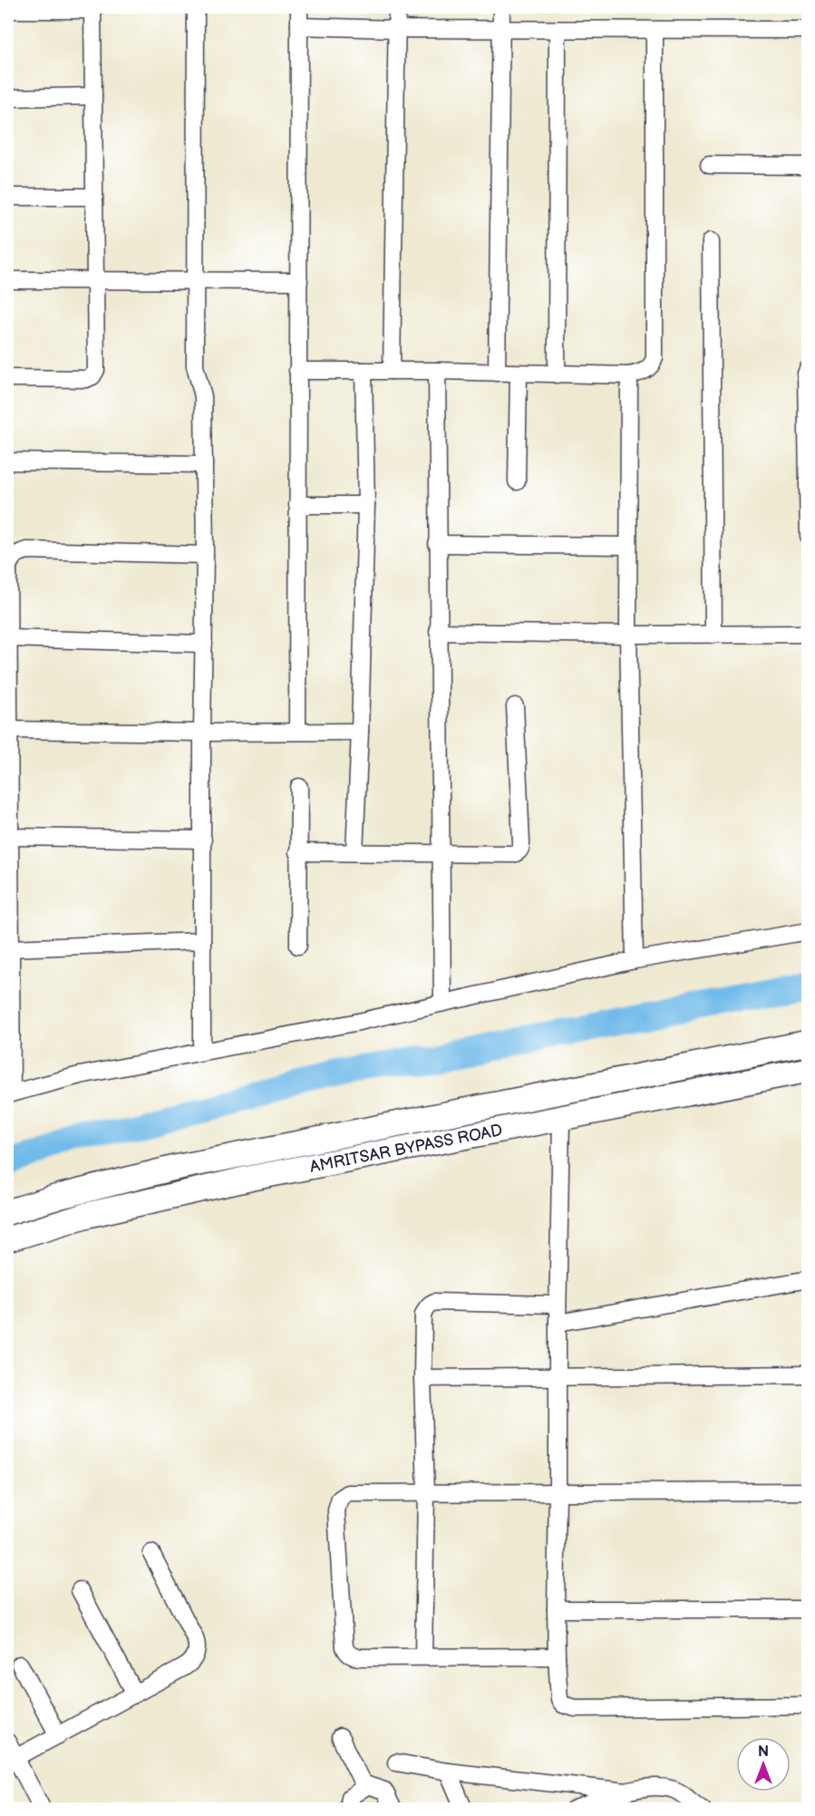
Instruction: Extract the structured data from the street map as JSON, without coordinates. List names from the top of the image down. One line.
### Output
{"streets":{"highway":["AMRITSAR BYPASS ROAD"]},"north":"top"}
